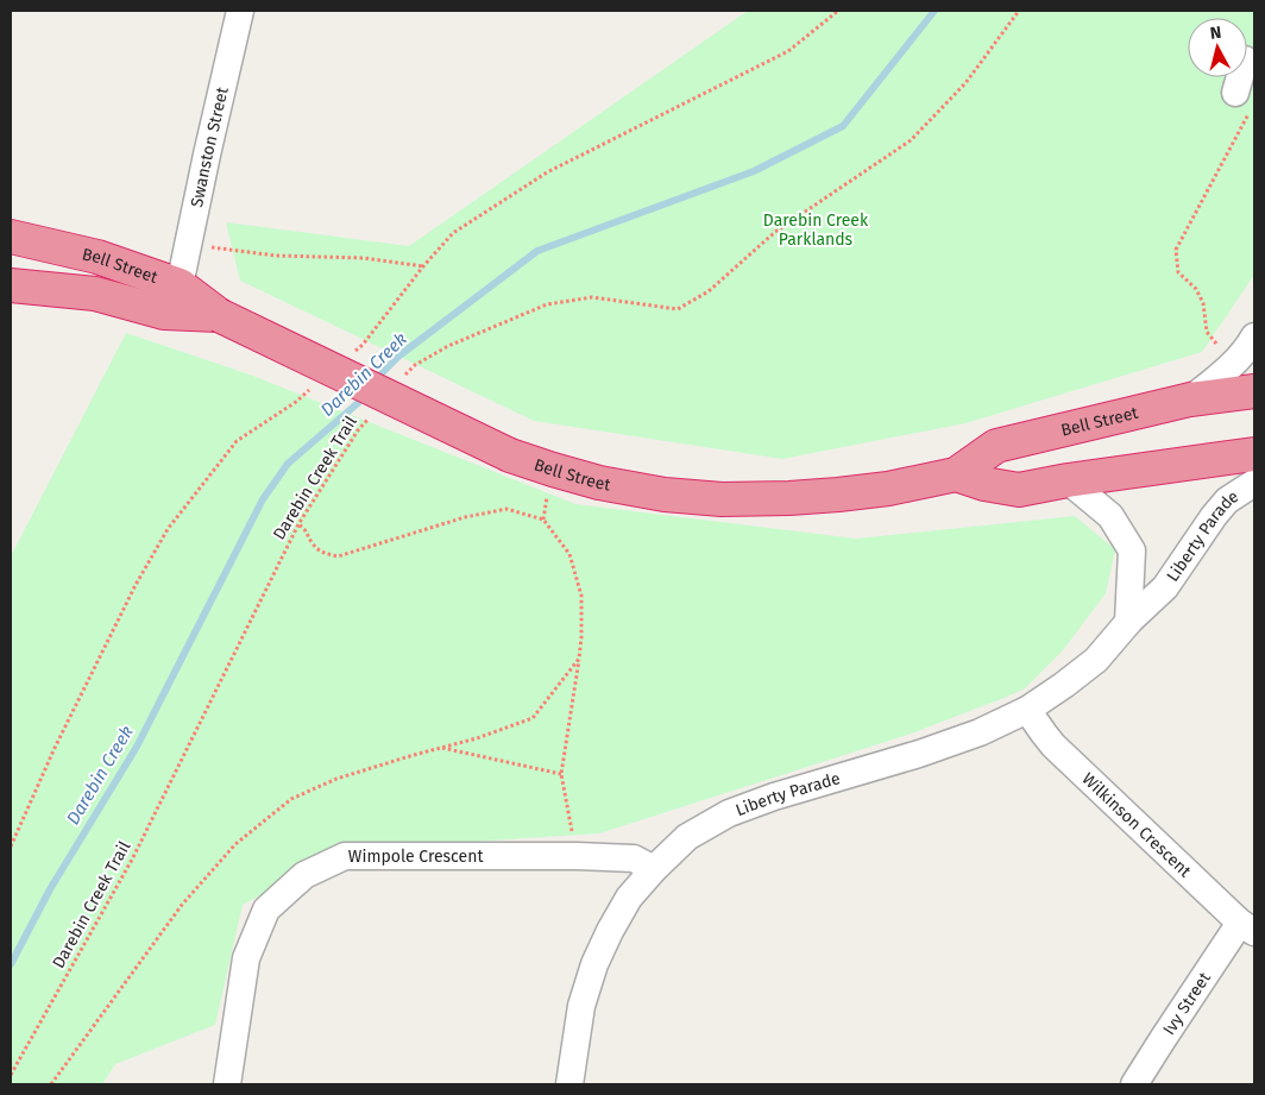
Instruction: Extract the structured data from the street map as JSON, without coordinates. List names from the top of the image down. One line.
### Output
{"streets":{"highway":["Bell Street"],"street":["Swanston Street","Liberty Parade","Wilkinson Crescent","Wimpole Crescent","Ivy Street"],"path":["Darebin Creek Trail"]},"crossings":[["Swanston Street","Bell Street"],["Liberty Parade","Wilkinson Crescent"],["Liberty Parade","Wimpole Crescent"],["Wilkinson Crescent","Ivy Street"]],"water":["Darebin Creek"],"parks":["Darebin Creek Parklands"],"north":"top"}
